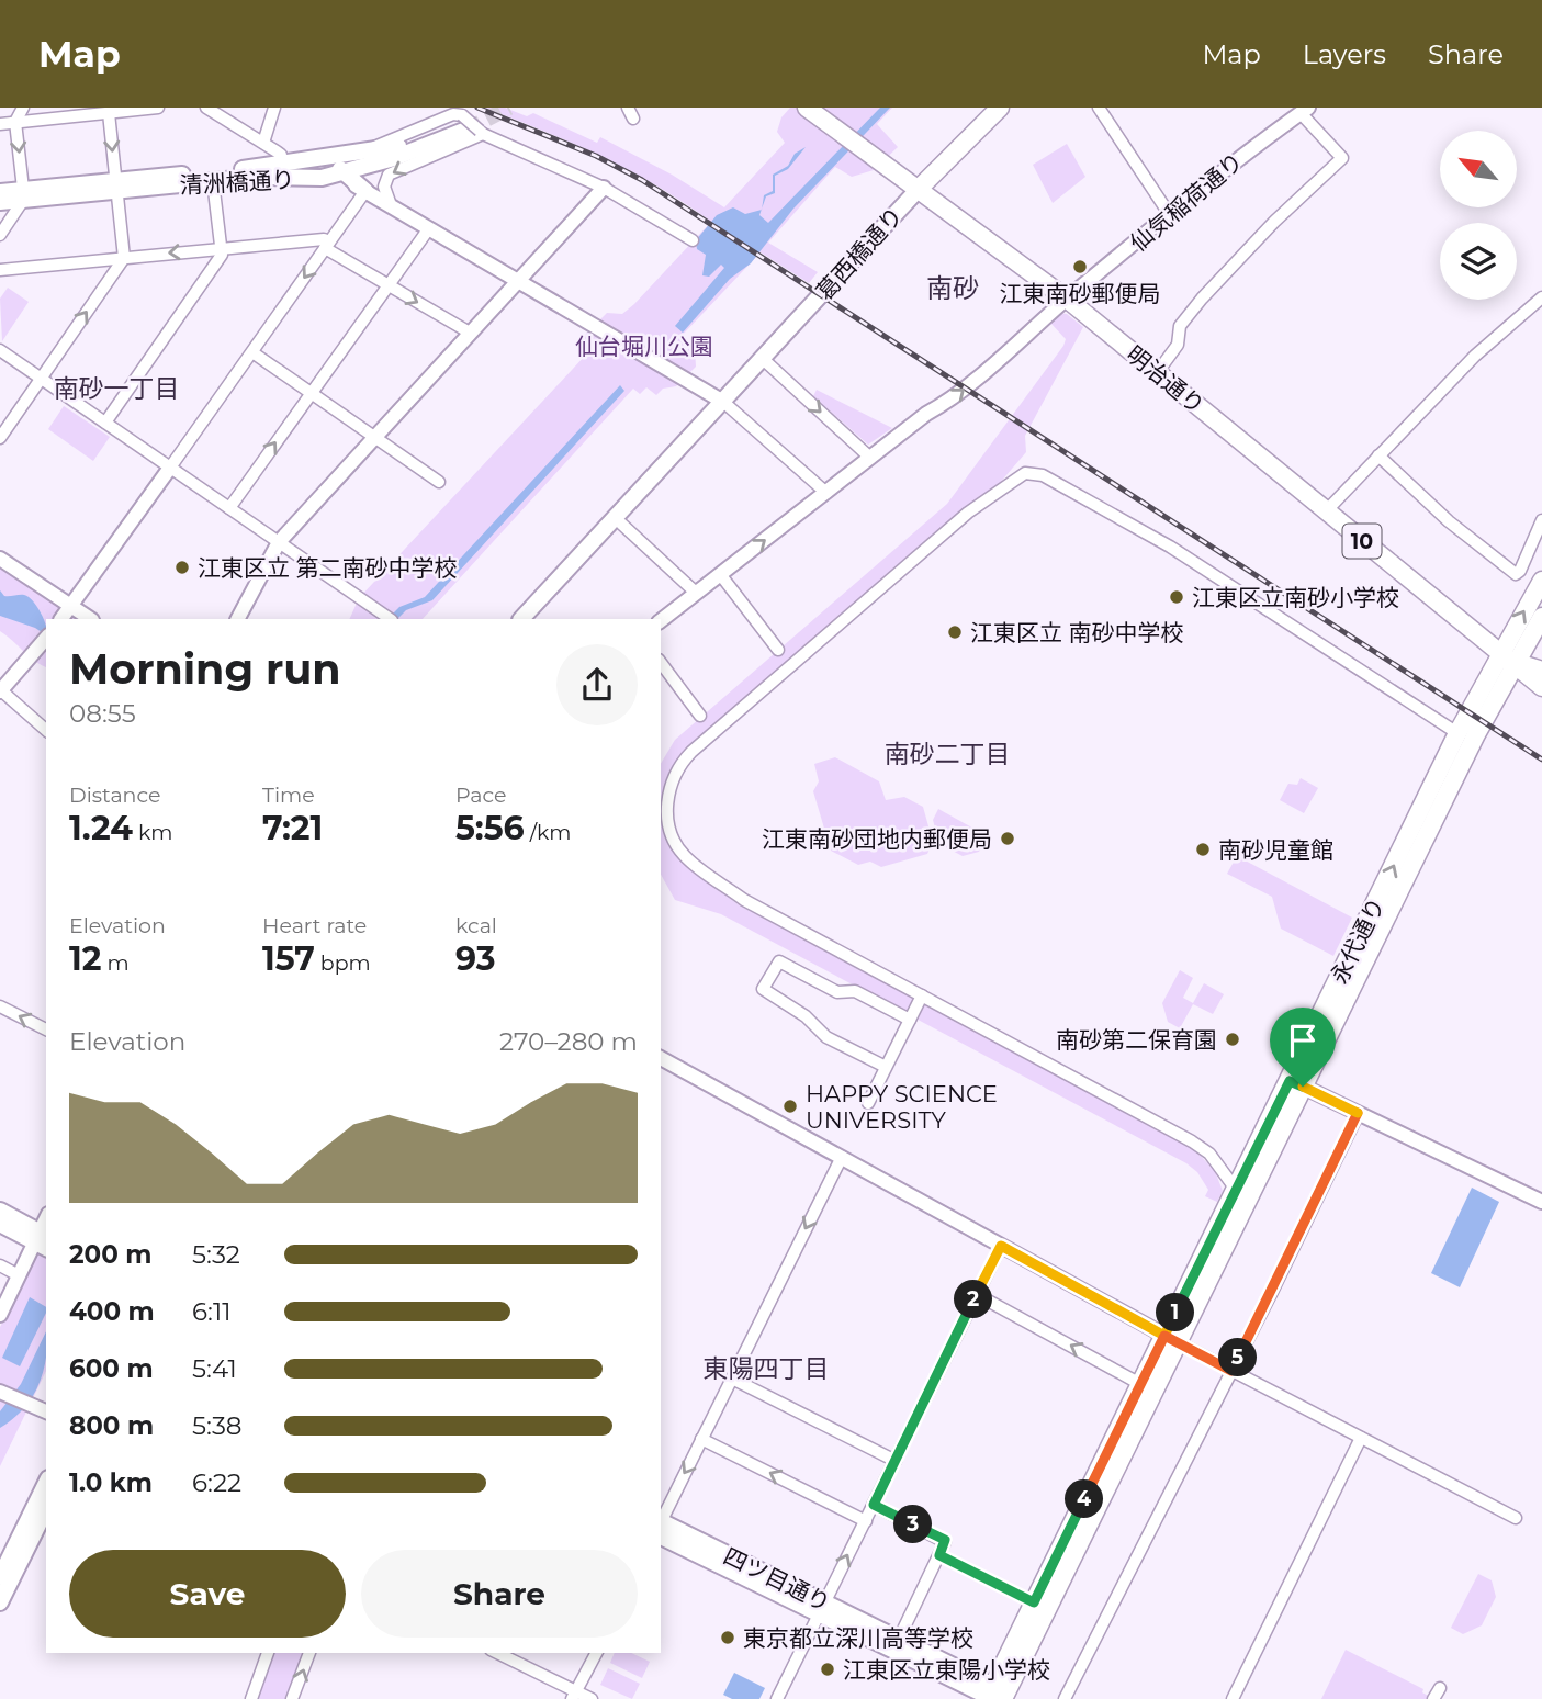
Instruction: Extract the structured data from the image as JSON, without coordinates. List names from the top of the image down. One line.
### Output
{"streets":{"main road":["清洲橋通り","葛西橋通り","明治通り","10","永代通り","四ツ目通り"],"street":["仙気稲荷通り"]},"crossings":[["仙気稲荷通り","明治通り"],["葛西橋通り","明治通り"],["明治通り","永代通り"],["永代通り","四ツ目通り"]],"one_way":["仙気稲荷通り"],"districts":["南砂","南砂一丁目","南砂二丁目","東陽四丁目"],"parks":["仙台堀川公園"],"places":["江東南砂郵便局","江東区立 第二南砂中学校","江東区立南砂小学校","江東区立 南砂中学校","江東南砂団地内郵便局","南砂児童館","南砂第二保育園","HAPPY SCIENCE UNIVERSITY","東京都立深川高等学校","江東区立東陽小学校"],"north":"top left","page":{"header":"Map","nav":["Map","Layers","Share"],"heading":["Morning run","08:55"],"stats":[["Distance","1.24 km"],["Time","7:21"],["Pace","5:56 /km"],["Elevation","12 m"],["Heart rate","157 bpm"],["kcal","93"]],"chart":["Elevation","270–280 m"],"list":[{"name":"200 m","note":"5:32"},{"name":"400 m","note":"6:11"},{"name":"600 m","note":"5:41"},{"name":"800 m","note":"5:38"},{"name":"1.0 km","note":"6:22"}],"pins":["2","1","5","4","3"],"buttons":["Save","Share"]}}
